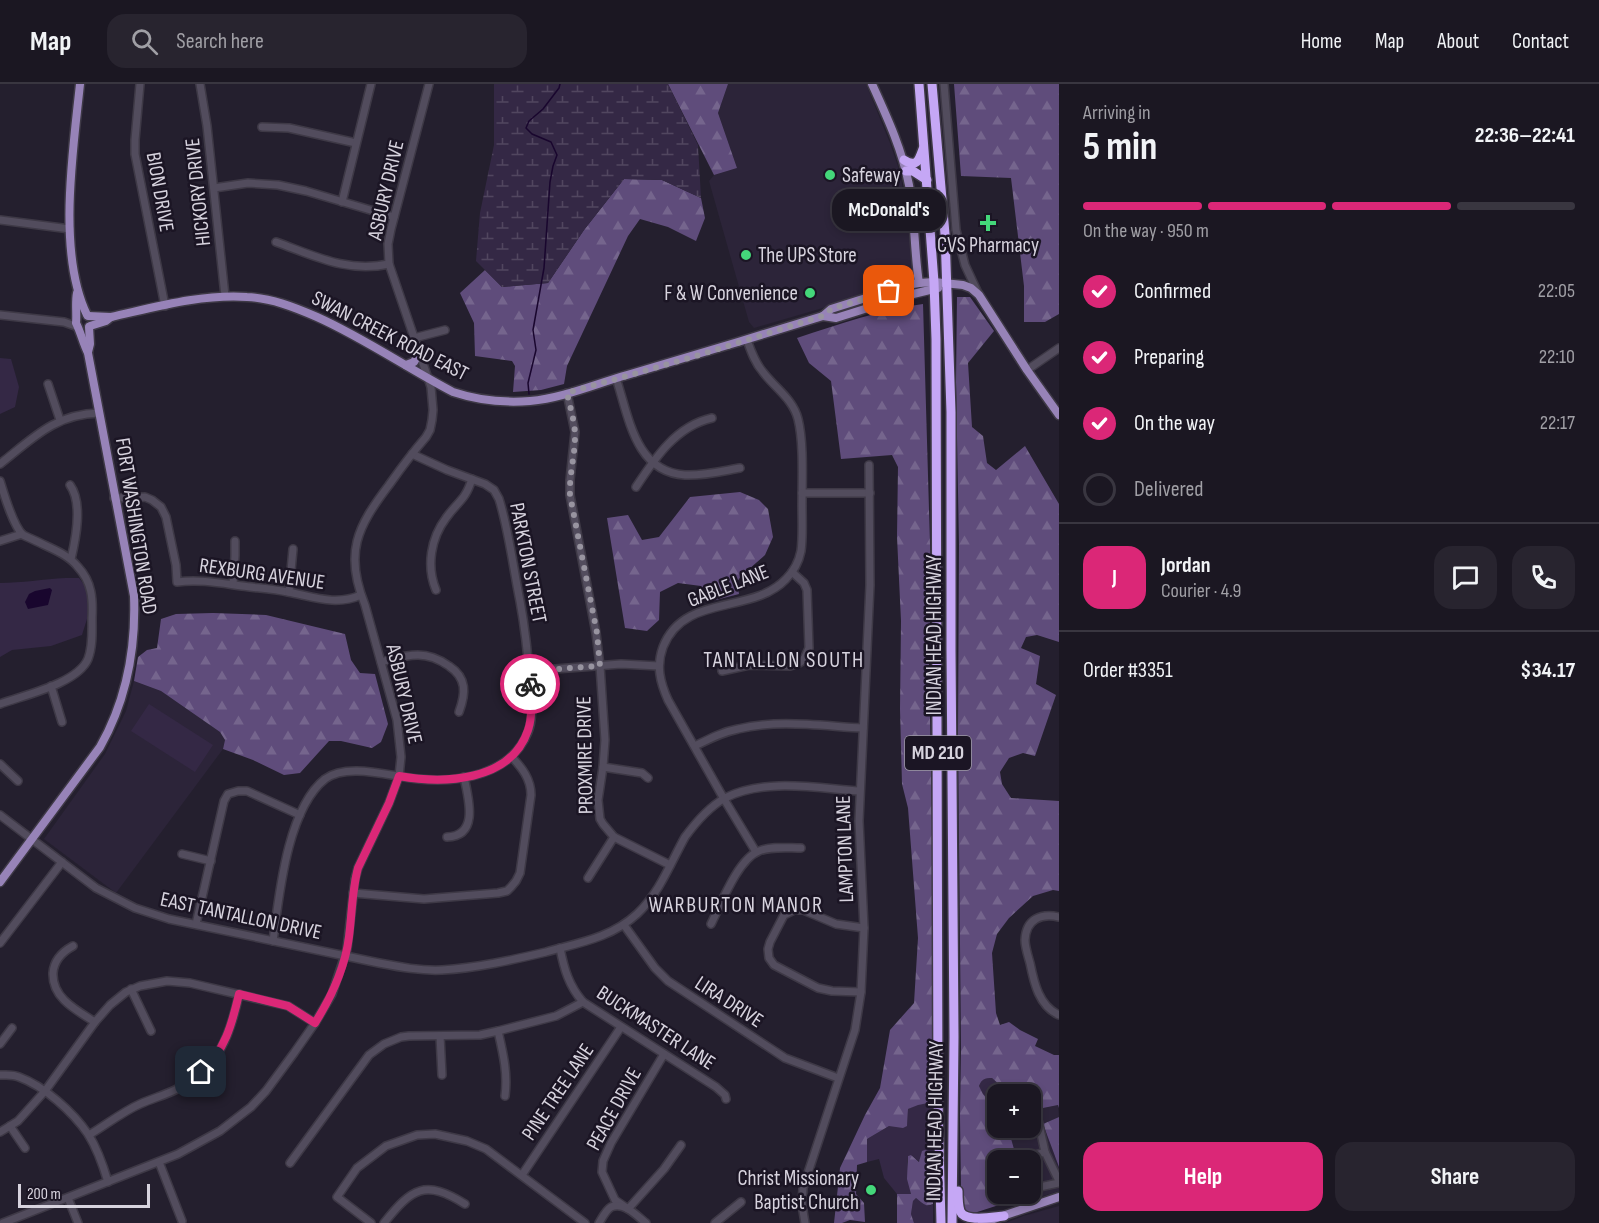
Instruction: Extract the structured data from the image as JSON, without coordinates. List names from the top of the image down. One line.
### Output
{"streets":{"highway":["INDIAN HEAD HIGHWAY","MD 210"],"main road":["SWAN CREEK ROAD EAST","FORT WASHINGTON ROAD"],"street":["ASBURY DRIVE","BION DRIVE","HICKORY DRIVE","PARKTON STREET","REXBURG AVENUE","GABLE LANE","PROXMIRE DRIVE","LAMPTON LANE","EAST TANTALLON DRIVE","LIRA DRIVE","BUCKMASTER LANE","PINE TREE LANE","PEACE DRIVE"]},"crossings":[["ASBURY DRIVE","SWAN CREEK ROAD EAST"],["ASBURY DRIVE","PARKTON STREET"],["ASBURY DRIVE","REXBURG AVENUE"],["ASBURY DRIVE","EAST TANTALLON DRIVE"],["BION DRIVE","SWAN CREEK ROAD EAST"],["HICKORY DRIVE","SWAN CREEK ROAD EAST"],["SWAN CREEK ROAD EAST","FORT WASHINGTON ROAD"],["SWAN CREEK ROAD EAST","GABLE LANE"],["SWAN CREEK ROAD EAST","INDIAN HEAD HIGHWAY"],["SWAN CREEK ROAD EAST","PROXMIRE DRIVE"],["FORT WASHINGTON ROAD","REXBURG AVENUE"],["FORT WASHINGTON ROAD","EAST TANTALLON DRIVE"],["PROXMIRE DRIVE","EAST TANTALLON DRIVE"],["LAMPTON LANE","EAST TANTALLON DRIVE"],["LAMPTON LANE","LIRA DRIVE"],["EAST TANTALLON DRIVE","LIRA DRIVE"],["EAST TANTALLON DRIVE","BUCKMASTER LANE"],["BUCKMASTER LANE","PINE TREE LANE"],["BUCKMASTER LANE","PEACE DRIVE"]],"districts":["TANTALLON SOUTH","WARBURTON MANOR"],"places":{"other":["Safeway","The UPS Store","McDonald's","F & W Convenience","Christ Missionary Baptist Church"],"health":["CVS Pharmacy"]},"scale_bar":"200 m","page":{"header":"Map","search":"Search here","nav":["Home","Map","About","Contact"],"heading":["5 min","Arriving in","22:36–22:41"],"panel":["Jordan","Courier · 4.9","Order #3351","$34.17"],"bar":"On the way · 950 m","bubble":"McDonald's","list":[["Confirmed","22:05"],["Preparing","22:10"],["On the way","22:17"],"Delivered"],"round":"J","map_buttons":["+","−"],"buttons":["Help","Share"],"scale":"200 m"}}
